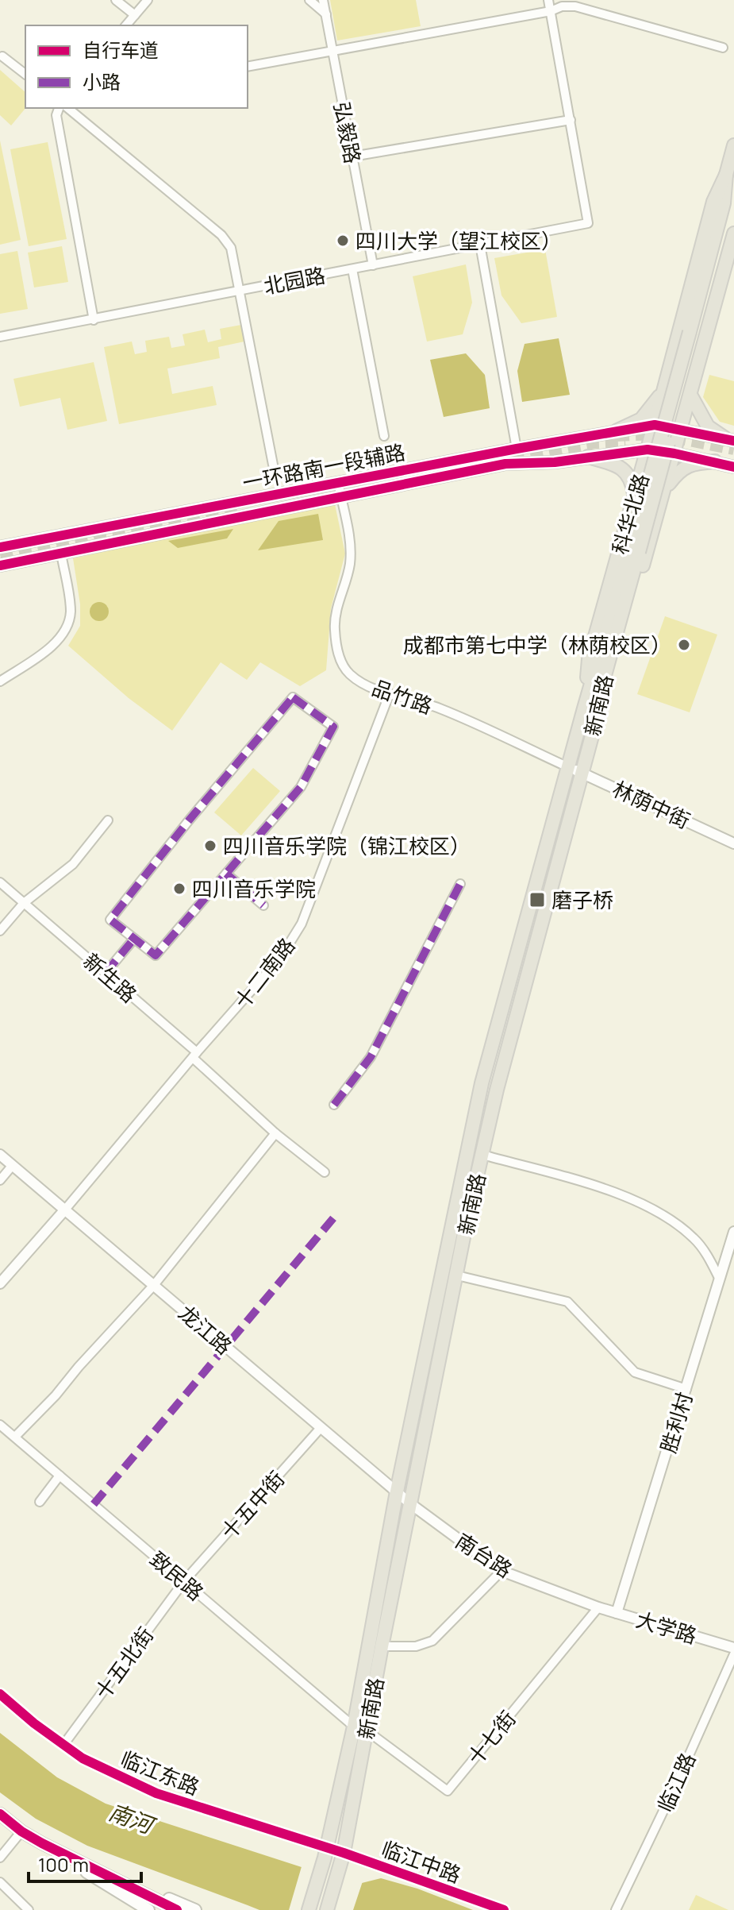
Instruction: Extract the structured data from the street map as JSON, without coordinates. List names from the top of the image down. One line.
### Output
{"streets":{"main road":["一环路南一段辅路","科华北路","新南路"],"street":["弘毅路","北园路","品竹路","林荫中街","十二南路","新生路","龙江路","胜利村","十五中街","南台路","致民路","大学路","十五北街","十七街","临江东路","临江路","临江中路"]},"crossings":[["弘毅路","北园路"],["一环路南一段辅路","科华北路"],["一环路南一段辅路","品竹路"],["科华北路","新南路"],["品竹路","新南路"],["品竹路","林荫中街"],["品竹路","十二南路"],["新南路","林荫中街"],["新南路","龙江路"],["新南路","南台路"],["新南路","致民路"],["新南路","十七街"],["新南路","临江东路"],["新南路","临江中路"],["十二南路","新生路"],["十二南路","龙江路"],["龙江路","十五中街"],["龙江路","南台路"],["胜利村","大学路"],["十五中街","致民路"],["十五中街","十五北街"],["南台路","大学路"],["南台路","十七街"],["致民路","十五北街"],["致民路","十七街"],["大学路","十七街"],["十五北街","临江东路"],["临江东路","临江中路"]],"water":["南河"],"places":{"other":["四川大学（望江校区）","成都市第七中学（林荫校区）","四川音乐学院（锦江校区）","四川音乐学院"],"transit":["磨子桥"]},"legend":["自行车道","小路"],"scale_bar":"100 m"}
